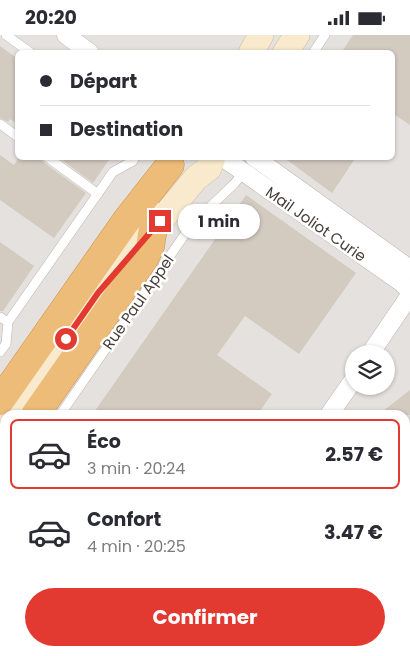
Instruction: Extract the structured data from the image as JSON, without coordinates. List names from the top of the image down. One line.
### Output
{"streets":{"street":["Mail Joliot Curie"],"lane":["Rue Paul Appel"]},"crossings":[["Mail Joliot Curie","Rue Paul Appel"]],"page":{"status":"20:20","banner":["Départ","Destination"],"bubble":"1 min","list":[{"name":"Éco","note":"3 min · 20:24","value":"2.57 €"},{"name":"Confort","note":"4 min · 20:25","value":"3.47 €"}],"buttons":"Confirmer"}}
